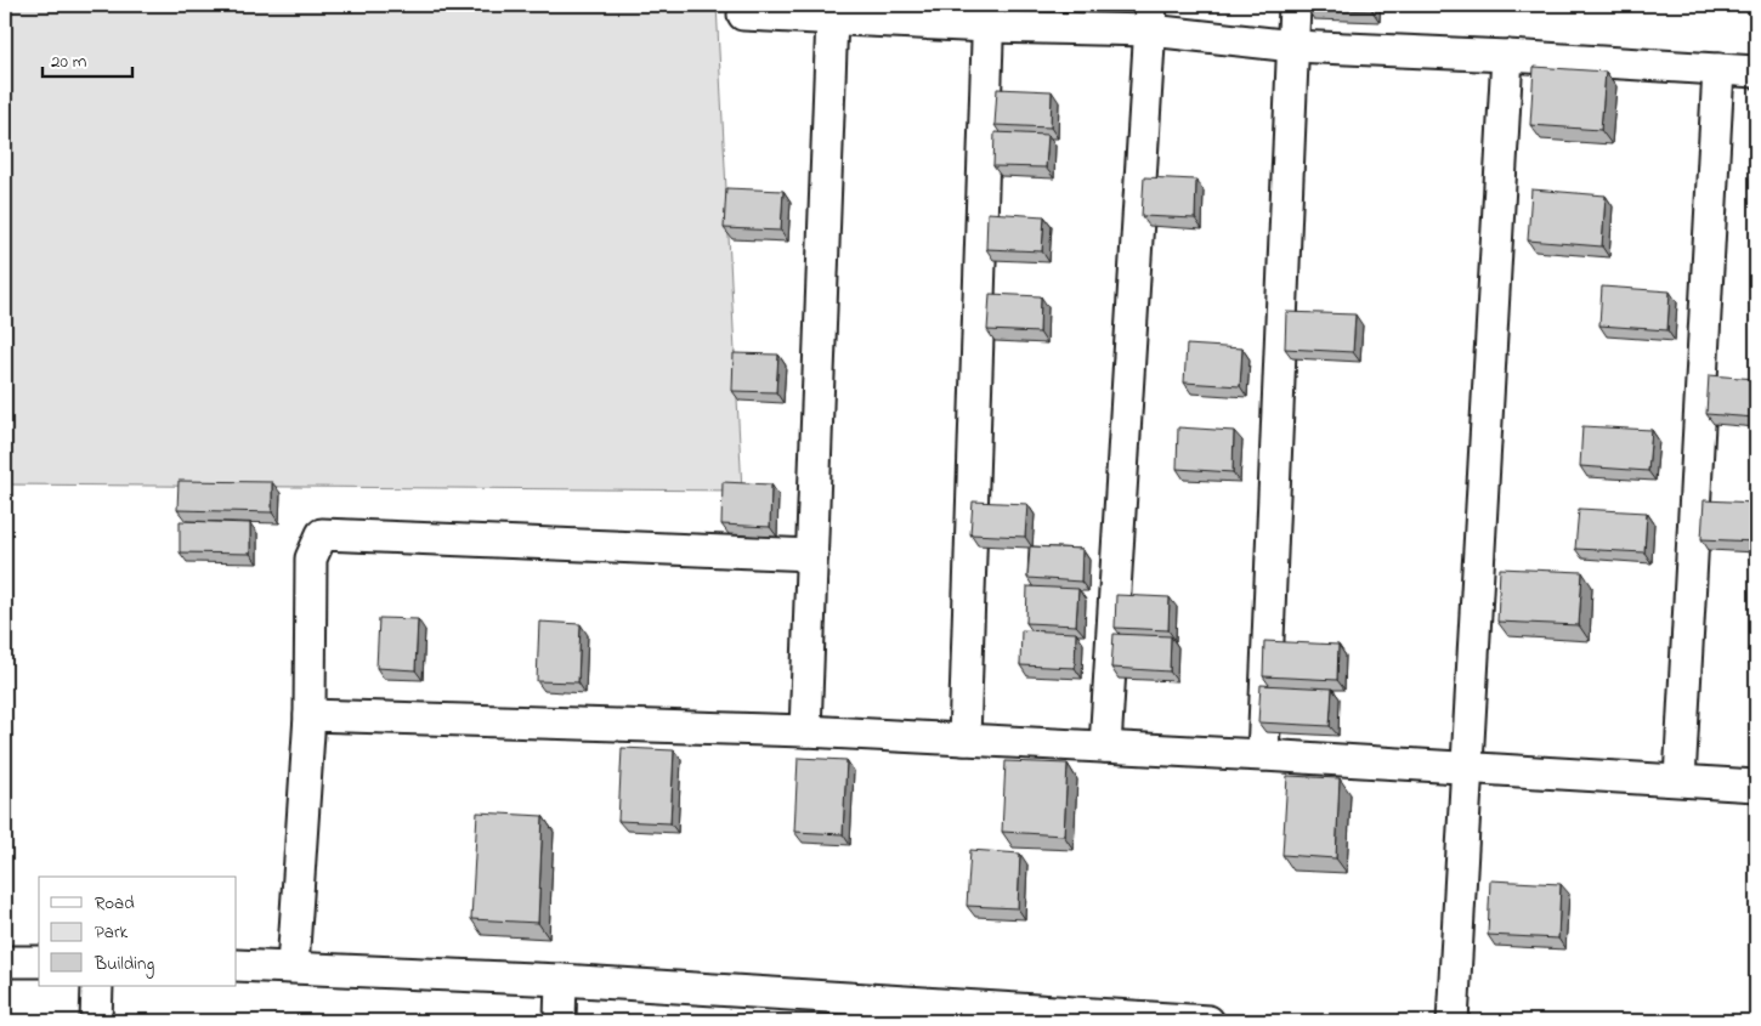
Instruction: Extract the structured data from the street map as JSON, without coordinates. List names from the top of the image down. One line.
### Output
{"legend":["Road","Park","Building"],"scale_bar":"20 m"}
